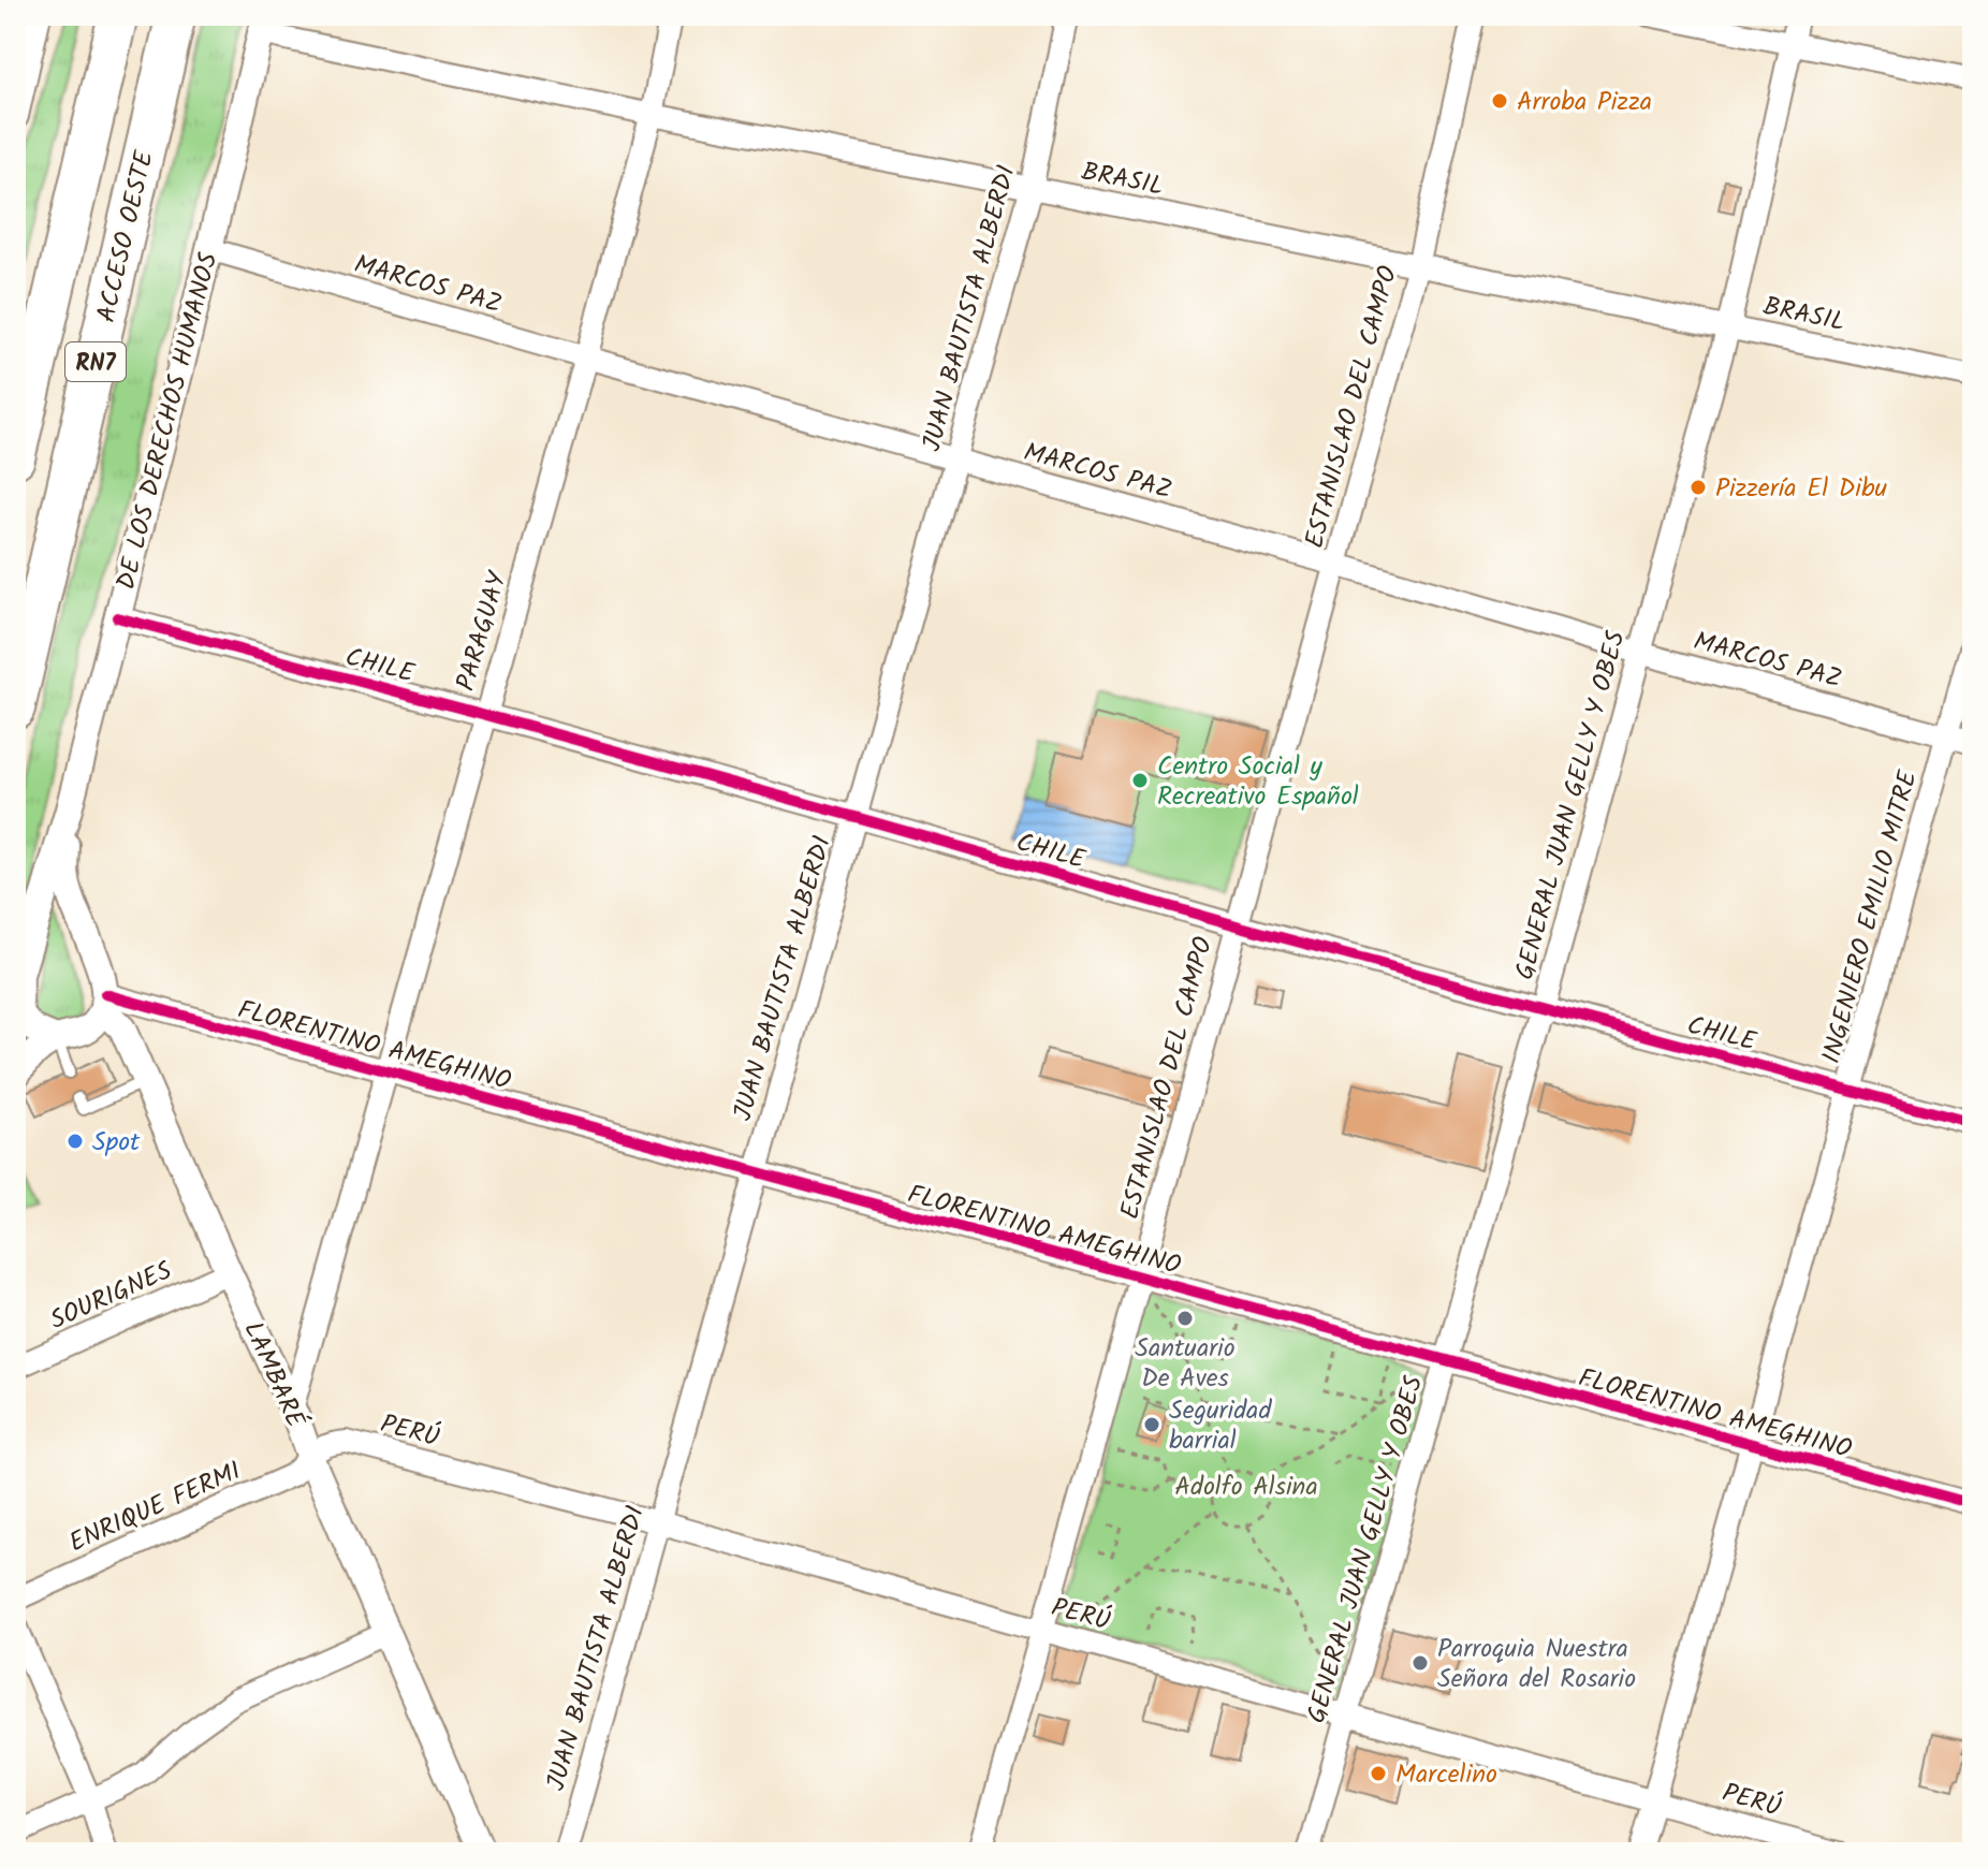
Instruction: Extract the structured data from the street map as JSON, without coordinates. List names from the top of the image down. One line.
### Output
{"streets":{"highway":["ACCESO OESTE","RN7"],"street":["BRASIL","MARCOS PAZ","JUAN BAUTISTA ALBERDI","ESTANISLAO DEL CAMPO","DE LOS DERECHOS HUMANOS","PARAGUAY","CHILE","GENERAL JUAN GELLY Y OBES","INGENIERO EMILIO MITRE","FLORENTINO AMEGHINO","SOURIGNES","LAMBARÉ","PERÚ","ENRIQUE FERMI"]},"crossings":[["BRASIL","JUAN BAUTISTA ALBERDI"],["BRASIL","ESTANISLAO DEL CAMPO"],["BRASIL","DE LOS DERECHOS HUMANOS"],["BRASIL","PARAGUAY"],["BRASIL","GENERAL JUAN GELLY Y OBES"],["MARCOS PAZ","JUAN BAUTISTA ALBERDI"],["MARCOS PAZ","ESTANISLAO DEL CAMPO"],["MARCOS PAZ","DE LOS DERECHOS HUMANOS"],["MARCOS PAZ","PARAGUAY"],["MARCOS PAZ","GENERAL JUAN GELLY Y OBES"],["MARCOS PAZ","INGENIERO EMILIO MITRE"],["JUAN BAUTISTA ALBERDI","CHILE"],["JUAN BAUTISTA ALBERDI","FLORENTINO AMEGHINO"],["JUAN BAUTISTA ALBERDI","PERÚ"],["ESTANISLAO DEL CAMPO","CHILE"],["ESTANISLAO DEL CAMPO","FLORENTINO AMEGHINO"],["ESTANISLAO DEL CAMPO","PERÚ"],["DE LOS DERECHOS HUMANOS","CHILE"],["DE LOS DERECHOS HUMANOS","LAMBARÉ"],["PARAGUAY","CHILE"],["PARAGUAY","FLORENTINO AMEGHINO"],["PARAGUAY","LAMBARÉ"],["CHILE","GENERAL JUAN GELLY Y OBES"],["CHILE","INGENIERO EMILIO MITRE"],["GENERAL JUAN GELLY Y OBES","FLORENTINO AMEGHINO"],["GENERAL JUAN GELLY Y OBES","PERÚ"],["INGENIERO EMILIO MITRE","FLORENTINO AMEGHINO"],["INGENIERO EMILIO MITRE","PERÚ"],["FLORENTINO AMEGHINO","LAMBARÉ"],["SOURIGNES","LAMBARÉ"],["LAMBARÉ","PERÚ"],["LAMBARÉ","ENRIQUE FERMI"],["PERÚ","ENRIQUE FERMI"]],"parks":["Adolfo Alsina"],"places":["Arroba Pizza","Pizzería El Dibu","Centro Social y Recreativo Español","Spot","Santuario De Aves","Seguridad barrial","Parroquia Nuestra Señora del Rosario","Marcelino"]}
